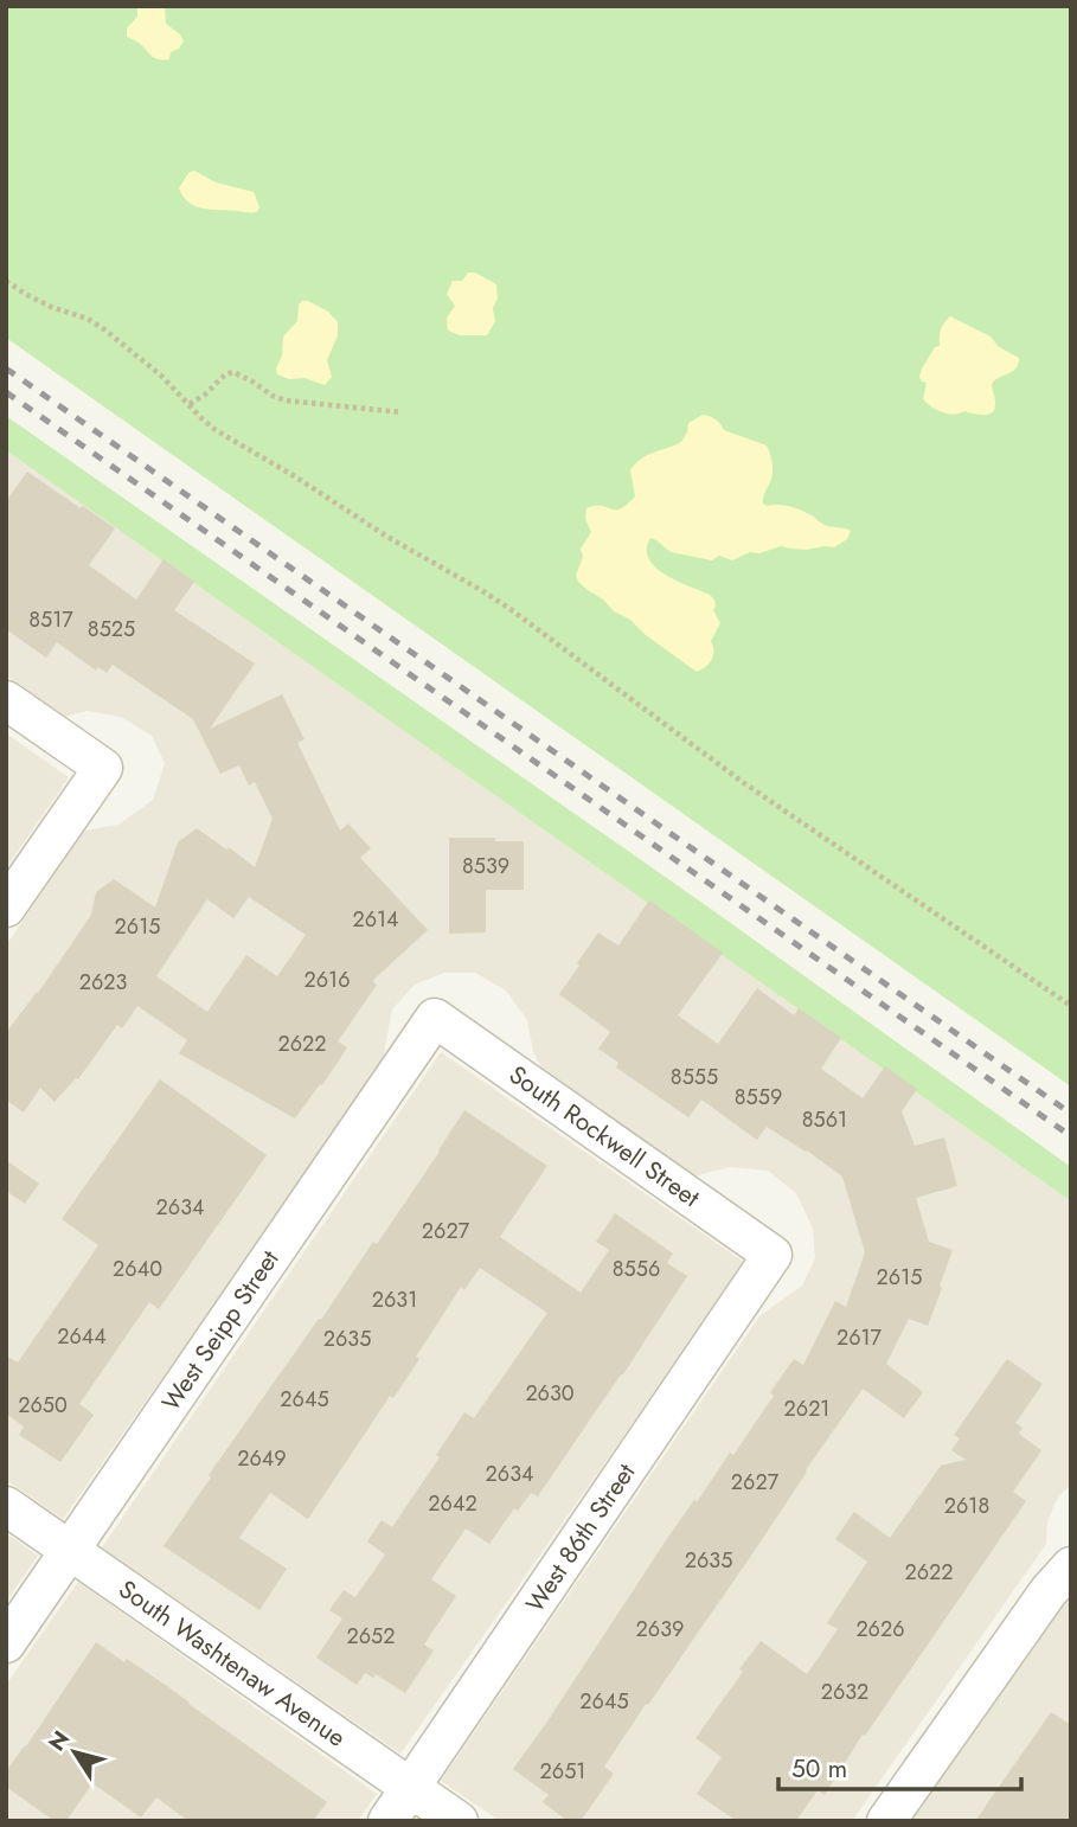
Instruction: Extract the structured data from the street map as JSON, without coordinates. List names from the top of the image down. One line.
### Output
{"streets":{"street":["South Rockwell Street","West Seipp Street","West 86th Street","South Washtenaw Avenue"]},"crossings":[["South Rockwell Street","West Seipp Street"],["South Rockwell Street","West 86th Street"],["West Seipp Street","South Washtenaw Avenue"],["West 86th Street","South Washtenaw Avenue"]],"house_numbers":["8517","8525","8539","2614","2615","2616","2623","2622","8555","8559","8561","2634","2627","2640","8556","2615","2631","2644","2617","2635","2630","2645","2650","2621","2649","2634","2627","2642","2618","2635","2622","2639","2626","2652","2632","2645","2651"],"scale_bar":"50 m","north":"top left"}
